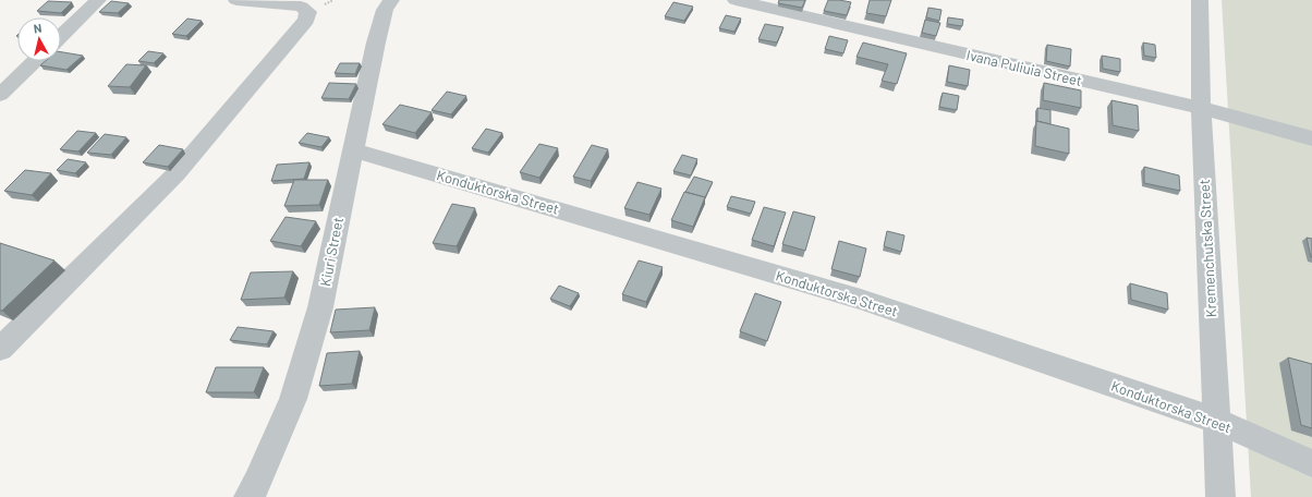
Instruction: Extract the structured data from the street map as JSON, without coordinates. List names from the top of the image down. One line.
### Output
{"streets":{"street":["Ivana Puliuia Street","Konduktorska Street","Kremenchutska Street","Kiuri Street"]},"crossings":[["Ivana Puliuia Street","Kremenchutska Street"],["Konduktorska Street","Kremenchutska Street"],["Konduktorska Street","Kiuri Street"]],"north":"top"}
